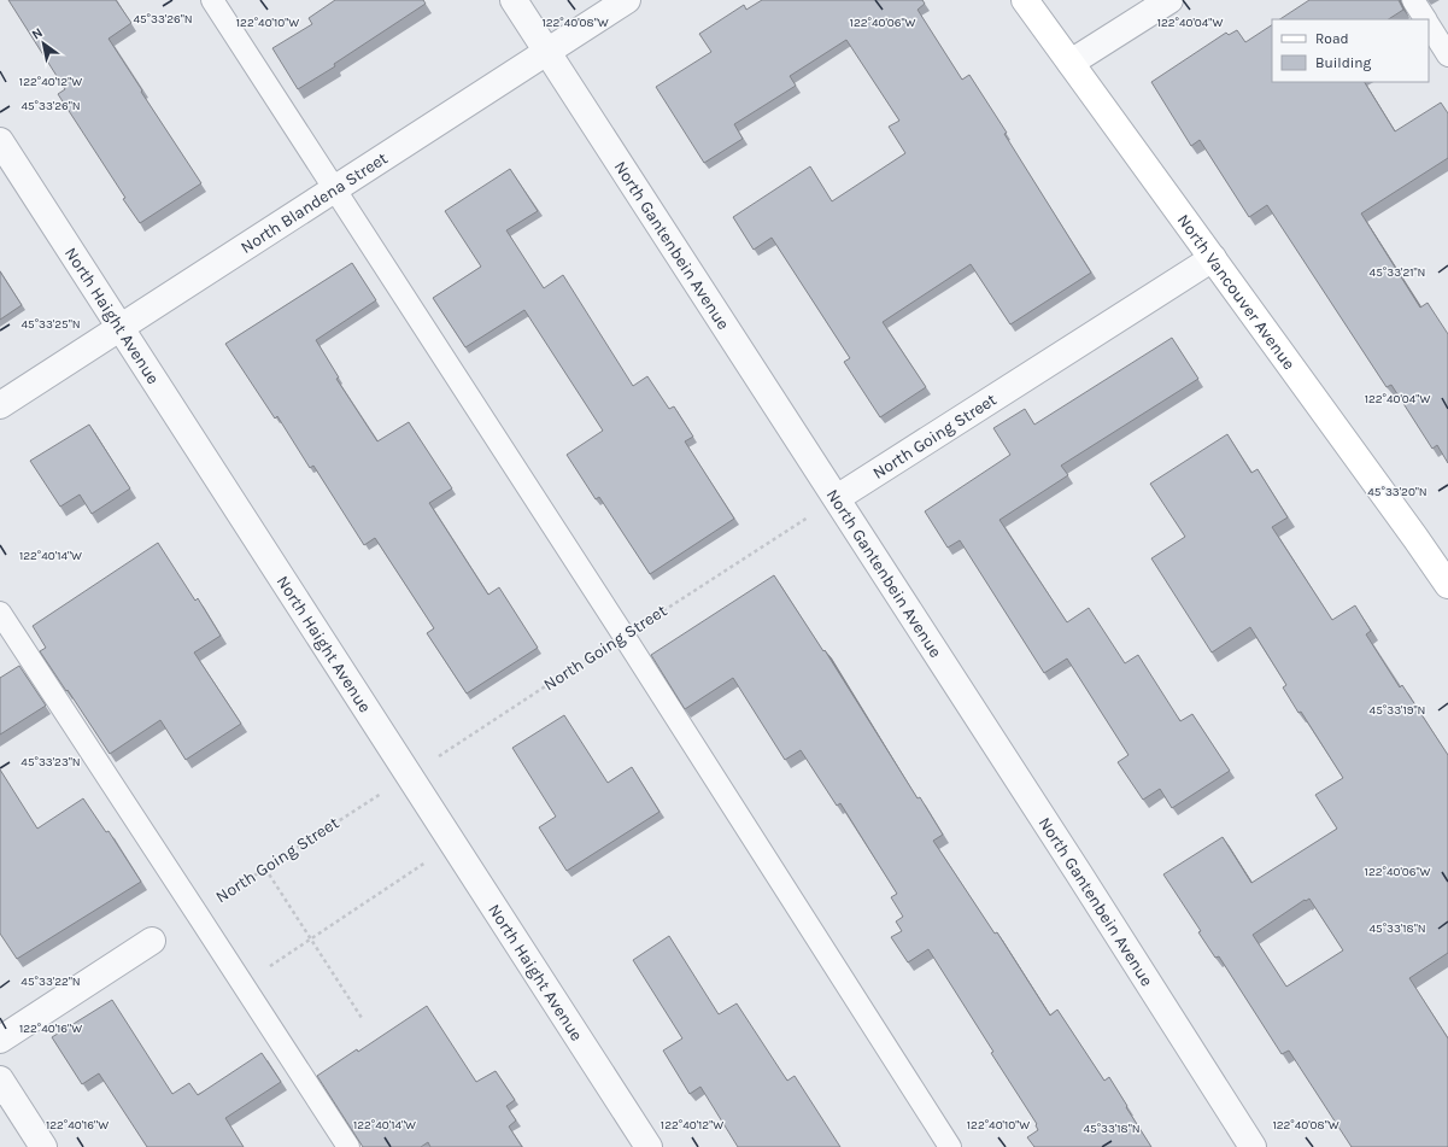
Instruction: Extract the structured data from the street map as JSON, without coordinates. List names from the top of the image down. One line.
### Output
{"streets":{"main road":["North Vancouver Avenue"],"street":["North Blandena Street","North Gantenbein Avenue","North Haight Avenue","North Going Street"]},"crossings":[["North Blandena Street","North Gantenbein Avenue"],["North Blandena Street","North Haight Avenue"],["North Gantenbein Avenue","North Going Street"],["North Vancouver Avenue","North Going Street"],["North Haight Avenue","North Going Street"]],"legend":["Road","Building"],"north":"top left","coordinates":["45°33'26\"N","122°40'10\"W","122°40'08\"W","122°40'06\"W","122°40'04\"W","122°40'12\"W","45°33'21\"N","45°33'25\"N","45°33'20\"N","122°40'14\"W","45°33'19\"N","45°33'23\"N","45°33'18\"N","45°33'22\"N","122°40'16\"W"]}
